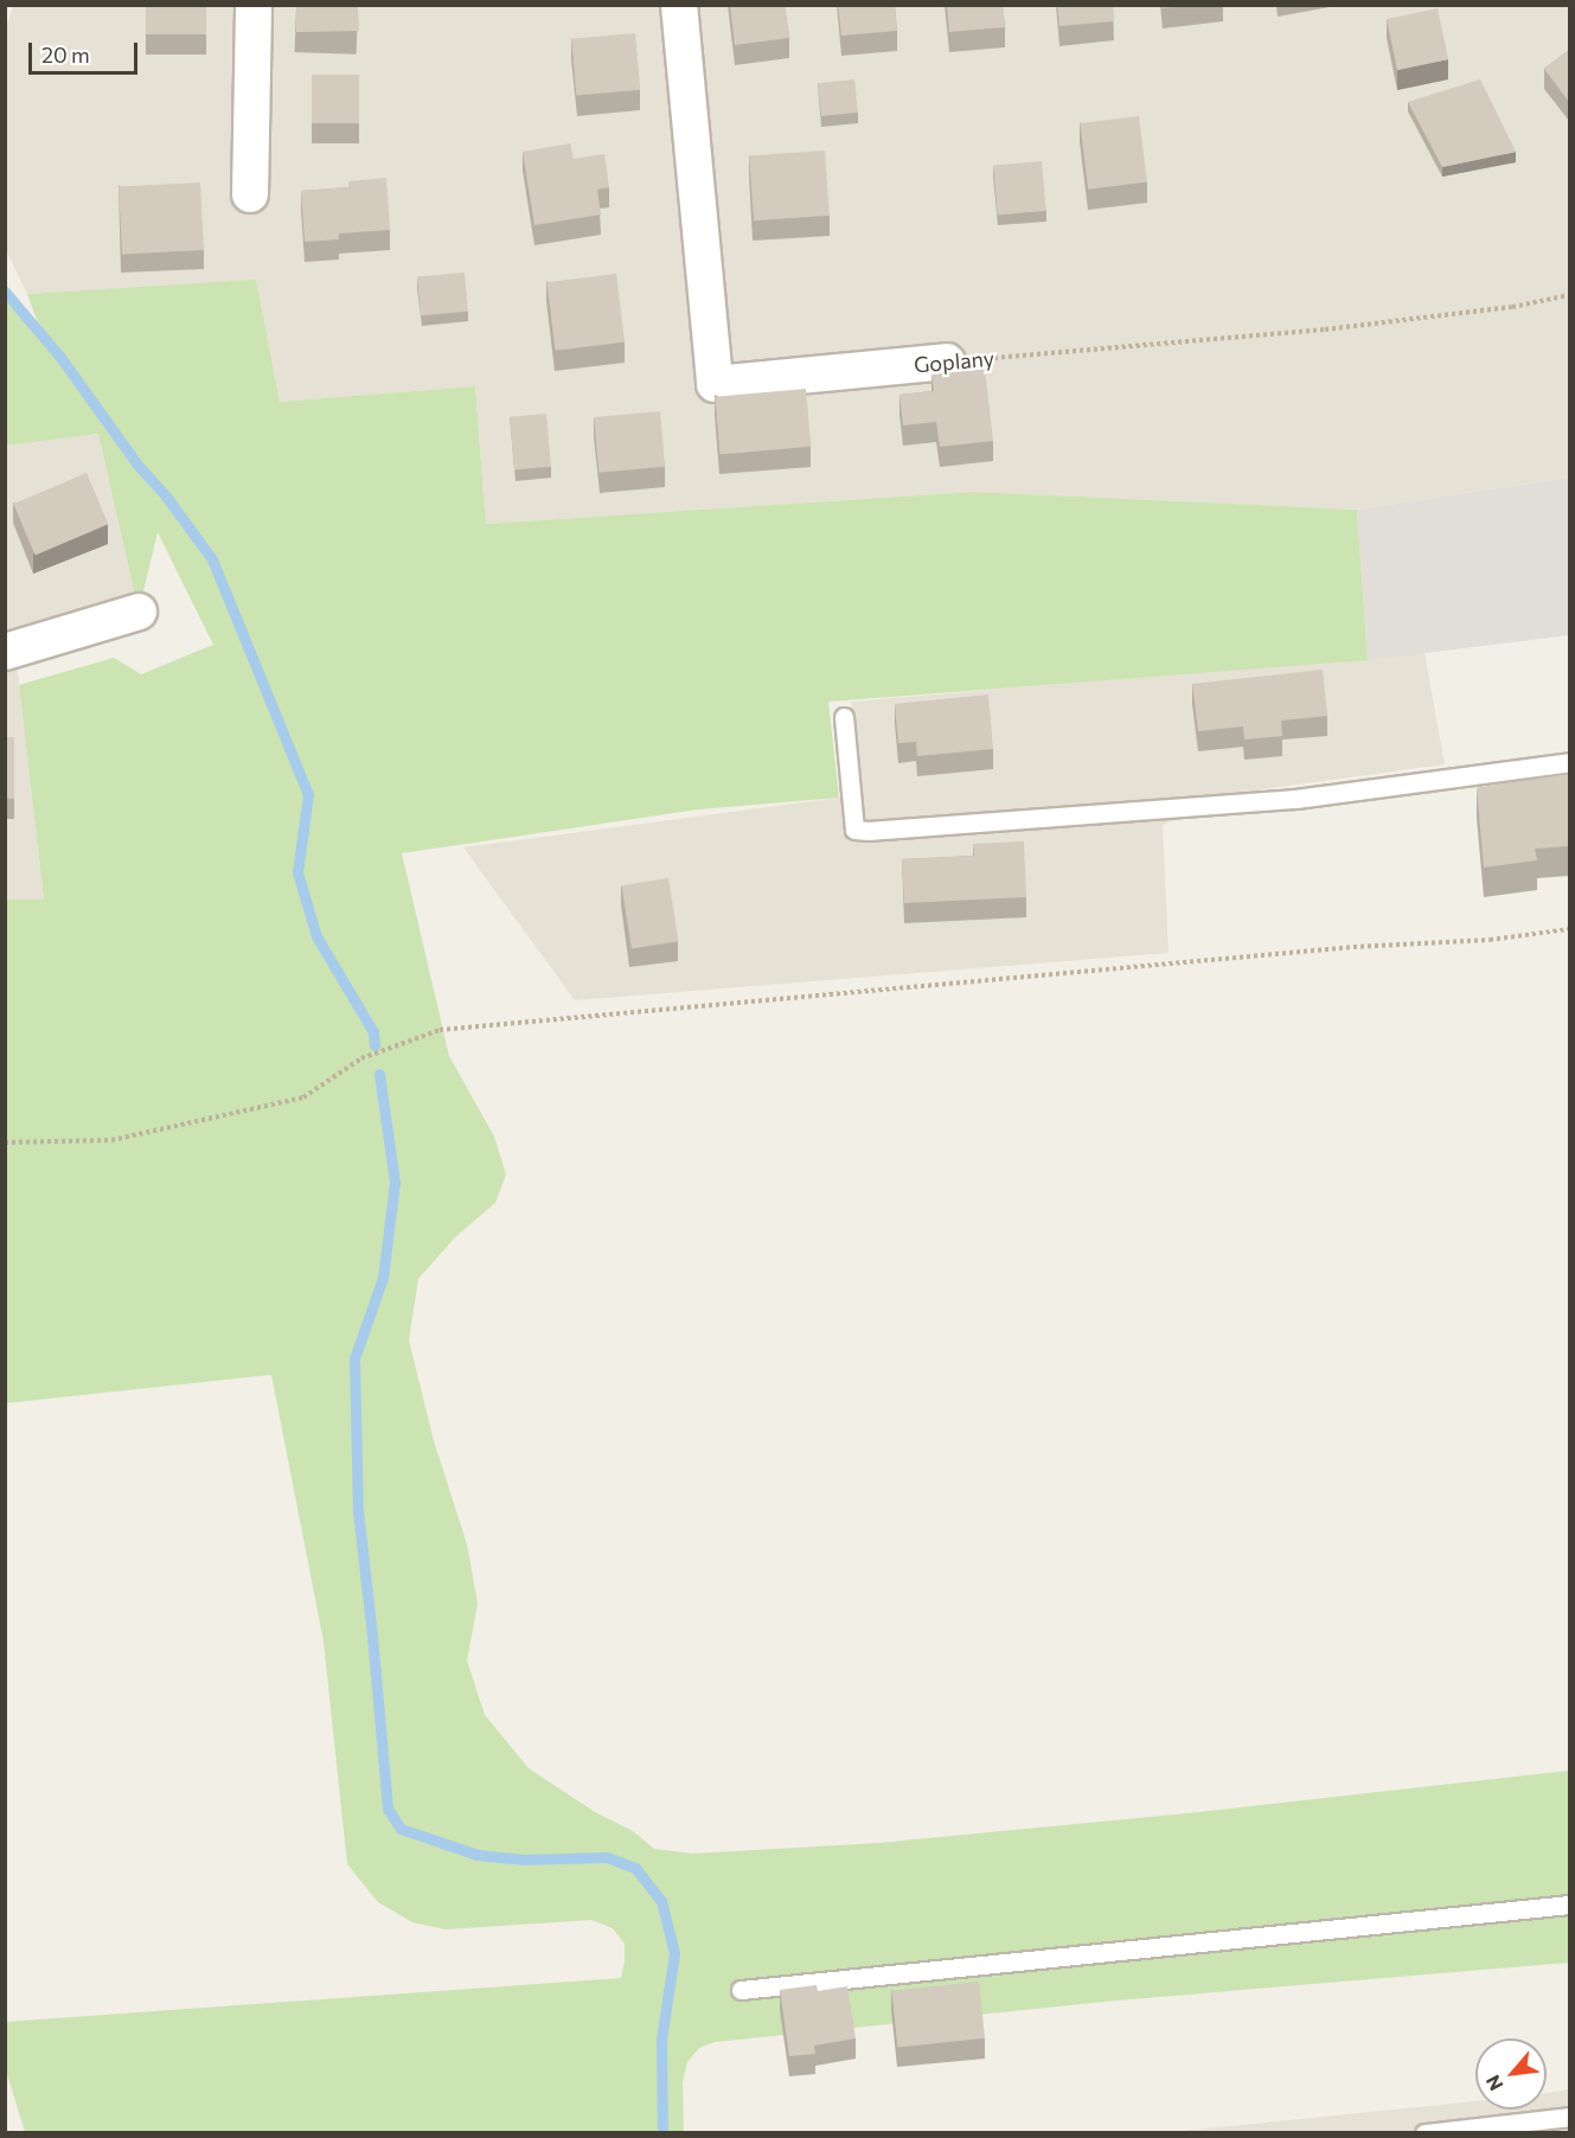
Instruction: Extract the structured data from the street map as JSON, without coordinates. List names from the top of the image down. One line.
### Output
{"streets":{"street":["Goplany"]},"scale_bar":"20 m","north":"bottom left"}
